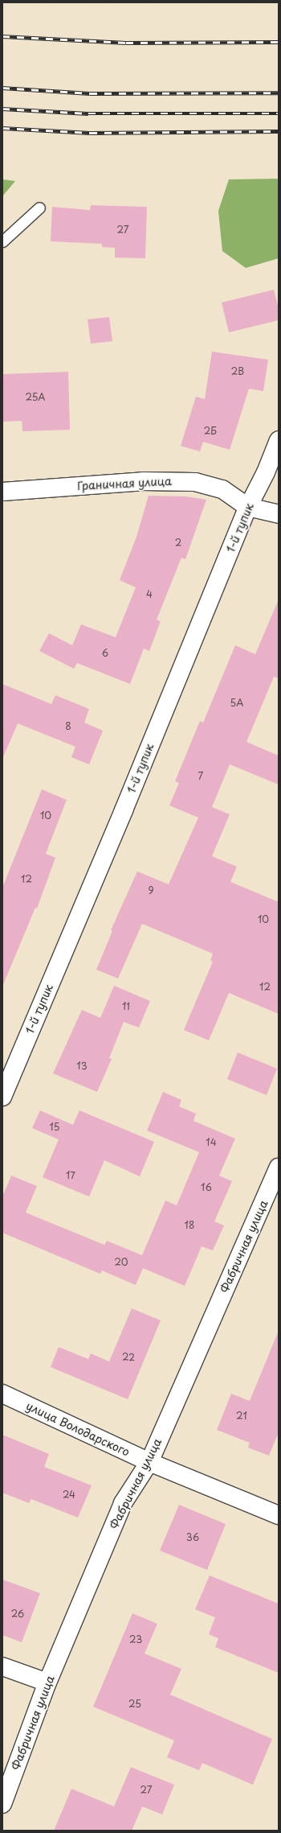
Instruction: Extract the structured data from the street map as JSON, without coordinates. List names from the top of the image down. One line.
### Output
{"streets":{"street":["Граничная улица","1-й тупик","Фабричная улица","улица Володарского"]},"crossings":[["Граничная улица","1-й тупик"],["Фабричная улица","улица Володарского"]],"house_numbers":["27","2В","25А","2Б","2","4","6","5А","8","7","10","12","9","10","12","11","13","15","14","17","16","18","20","22","21","24","36","26","23","25","27"]}
